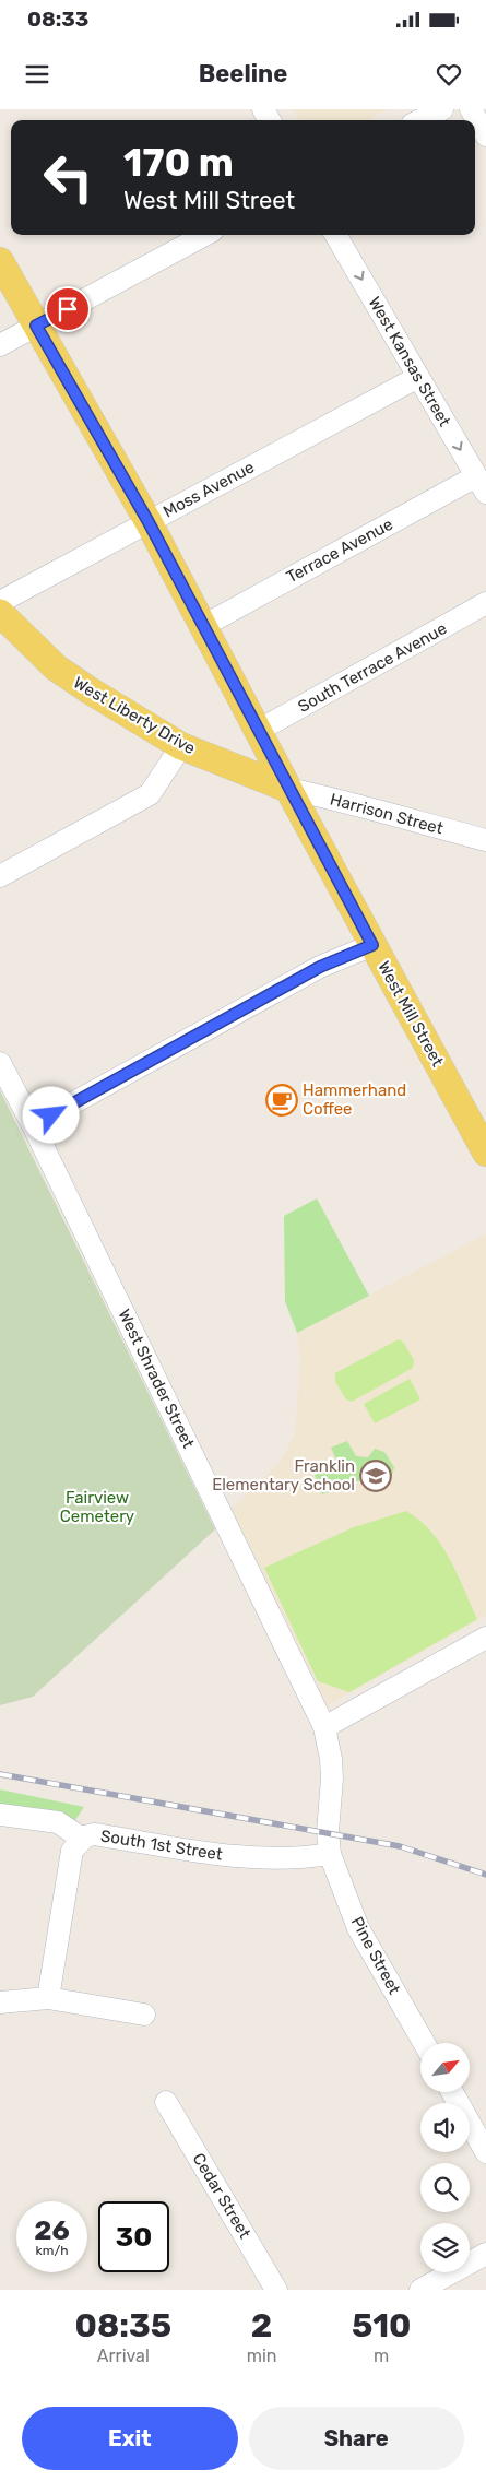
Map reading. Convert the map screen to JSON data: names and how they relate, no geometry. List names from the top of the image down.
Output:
{
  "streets": {
    "main road": ["West Liberty Drive", "West Mill Street"],
    "street": [
      "West Kansas Street",
      "Moss Avenue",
      "Terrace Avenue",
      "South Terrace Avenue",
      "Harrison Street",
      "West Shrader Street",
      "South 1st Street",
      "Pine Street",
      "Cedar Street"
    ]
  },
  "crossings": [
    ["West Kansas Street", "Moss Avenue"],
    ["West Kansas Street", "Terrace Avenue"],
    ["Moss Avenue", "West Mill Street"],
    ["Terrace Avenue", "West Mill Street"],
    ["South Terrace Avenue", "West Mill Street"],
    ["West Liberty Drive", "Harrison Street"],
    ["West Liberty Drive", "West Mill Street"],
    ["Harrison Street", "West Mill Street"],
    ["West Shrader Street", "South 1st Street"],
    ["West Shrader Street", "Pine Street"],
    ["South 1st Street", "Pine Street"]
  ],
  "one_way": ["West Kansas Street"],
  "parks": ["Fairview Cemetery"],
  "places": {
    "cafe": ["Hammerhand Coffee"],
    "school or university": ["Franklin Elementary School"]
  },
  "north": "top right",
  "page": {
    "status": "08:33",
    "header": "Beeline",
    "turn": ["170 m", "West Mill Street"],
    "speed": "26 km/h",
    "limit": "30",
    "eta": [
      "08:35",
      "Arrival",
      "2",
      "min",
      "510",
      "m"
    ],
    "buttons": ["Exit", "Share"]
  }
}
